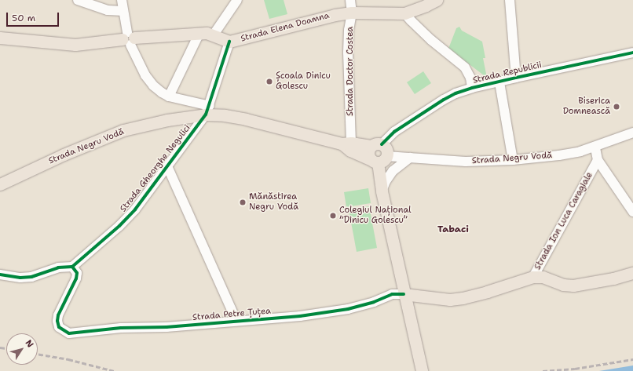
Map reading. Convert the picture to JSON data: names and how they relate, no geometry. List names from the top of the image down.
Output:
{
  "streets": {
    "main road": ["Strada Elena Doamna", "Strada Negru Vodă", "Strada Ion Luca Caragiale"],
    "street": [
      "Strada Doctor Costea",
      "Strada Republicii",
      "Strada Gheorghe Negulici",
      "Strada Petre Țuțea"
    ]
  },
  "crossings": [
    ["Strada Elena Doamna", "Strada Doctor Costea"],
    ["Strada Elena Doamna", "Strada Negru Vodă"],
    ["Strada Elena Doamna", "Strada Gheorghe Negulici"],
    ["Strada Doctor Costea", "Strada Negru Vodă"],
    ["Strada Republicii", "Strada Negru Vodă"],
    ["Strada Negru Vodă", "Strada Gheorghe Negulici"],
    ["Strada Gheorghe Negulici", "Strada Petre Țuțea"],
    ["Strada Ion Luca Caragiale", "Strada Petre Țuțea"]
  ],
  "districts": ["Tabaci"],
  "places": [
    "Școala Dinicu Golescu",
    "Biserica Domnească",
    "Mănăstirea Negru Vodă",
    "Colegiul Național ”Dinicu Golescu”"
  ],
  "scale_bar": "50 m",
  "north": "top right"
}
